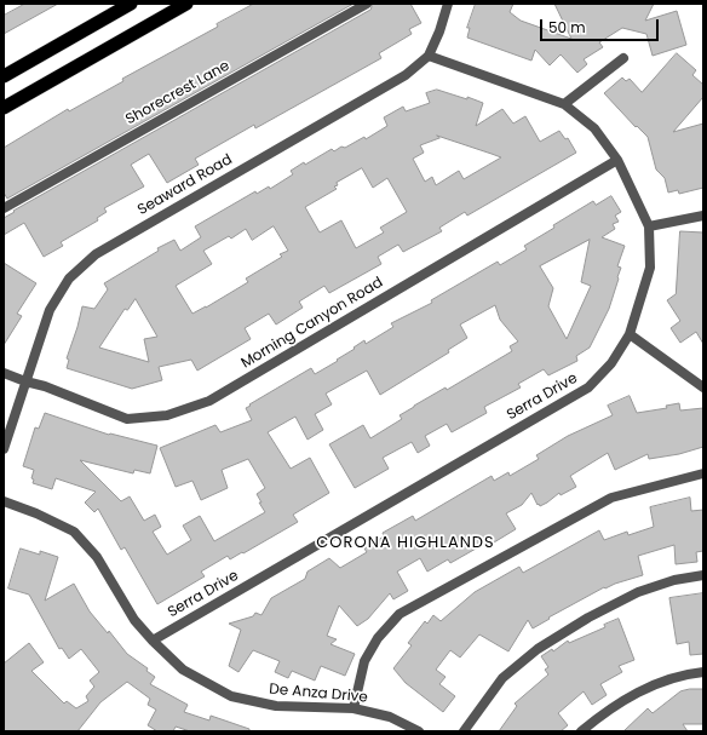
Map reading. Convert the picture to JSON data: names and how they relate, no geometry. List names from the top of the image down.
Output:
{
  "streets": {
    "street": [
      "Shorecrest Lane",
      "Seaward Road",
      "Morning Canyon Road",
      "Serra Drive",
      "De Anza Drive"
    ]
  },
  "crossings": [
    ["Seaward Road", "Morning Canyon Road"],
    ["Seaward Road", "Serra Drive"],
    ["Morning Canyon Road", "Serra Drive"],
    ["Serra Drive", "De Anza Drive"]
  ],
  "districts": ["CORONA HIGHLANDS"],
  "scale_bar": "50 m"
}
